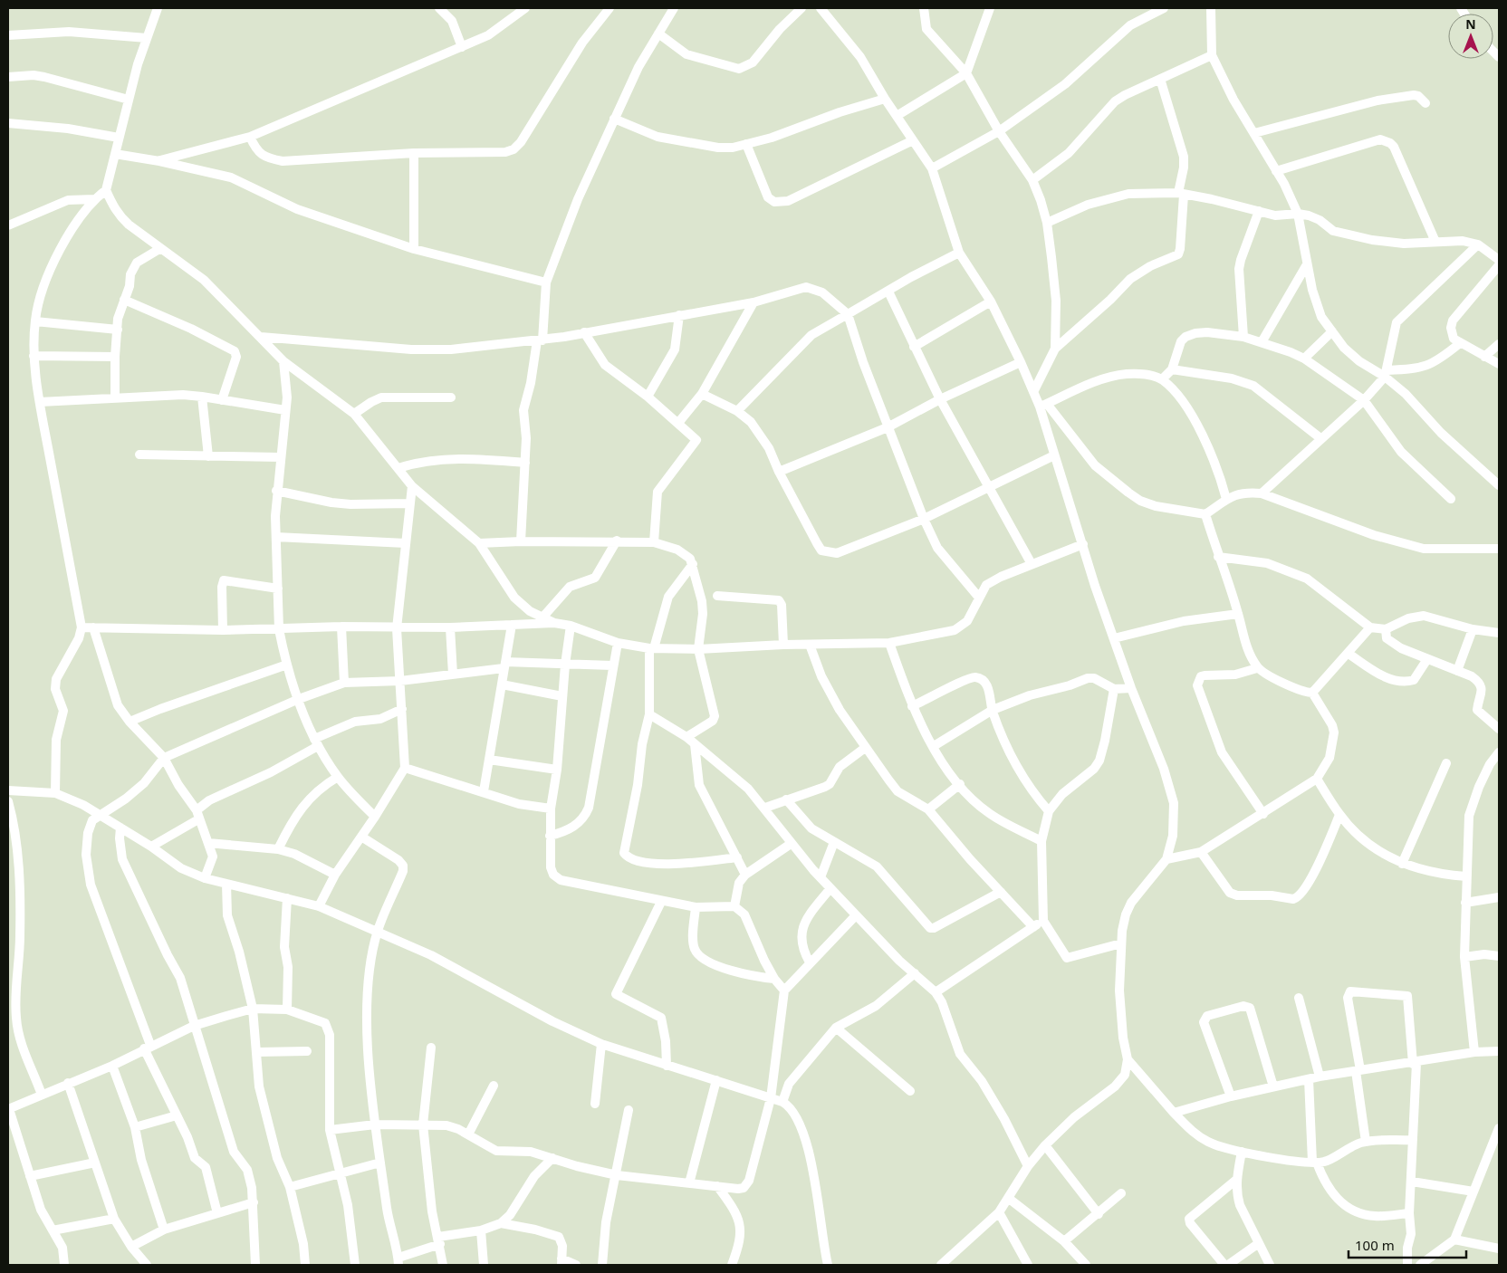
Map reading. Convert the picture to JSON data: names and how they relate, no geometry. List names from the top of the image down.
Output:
{
  "scale_bar": "100 m",
  "north": "top"
}
